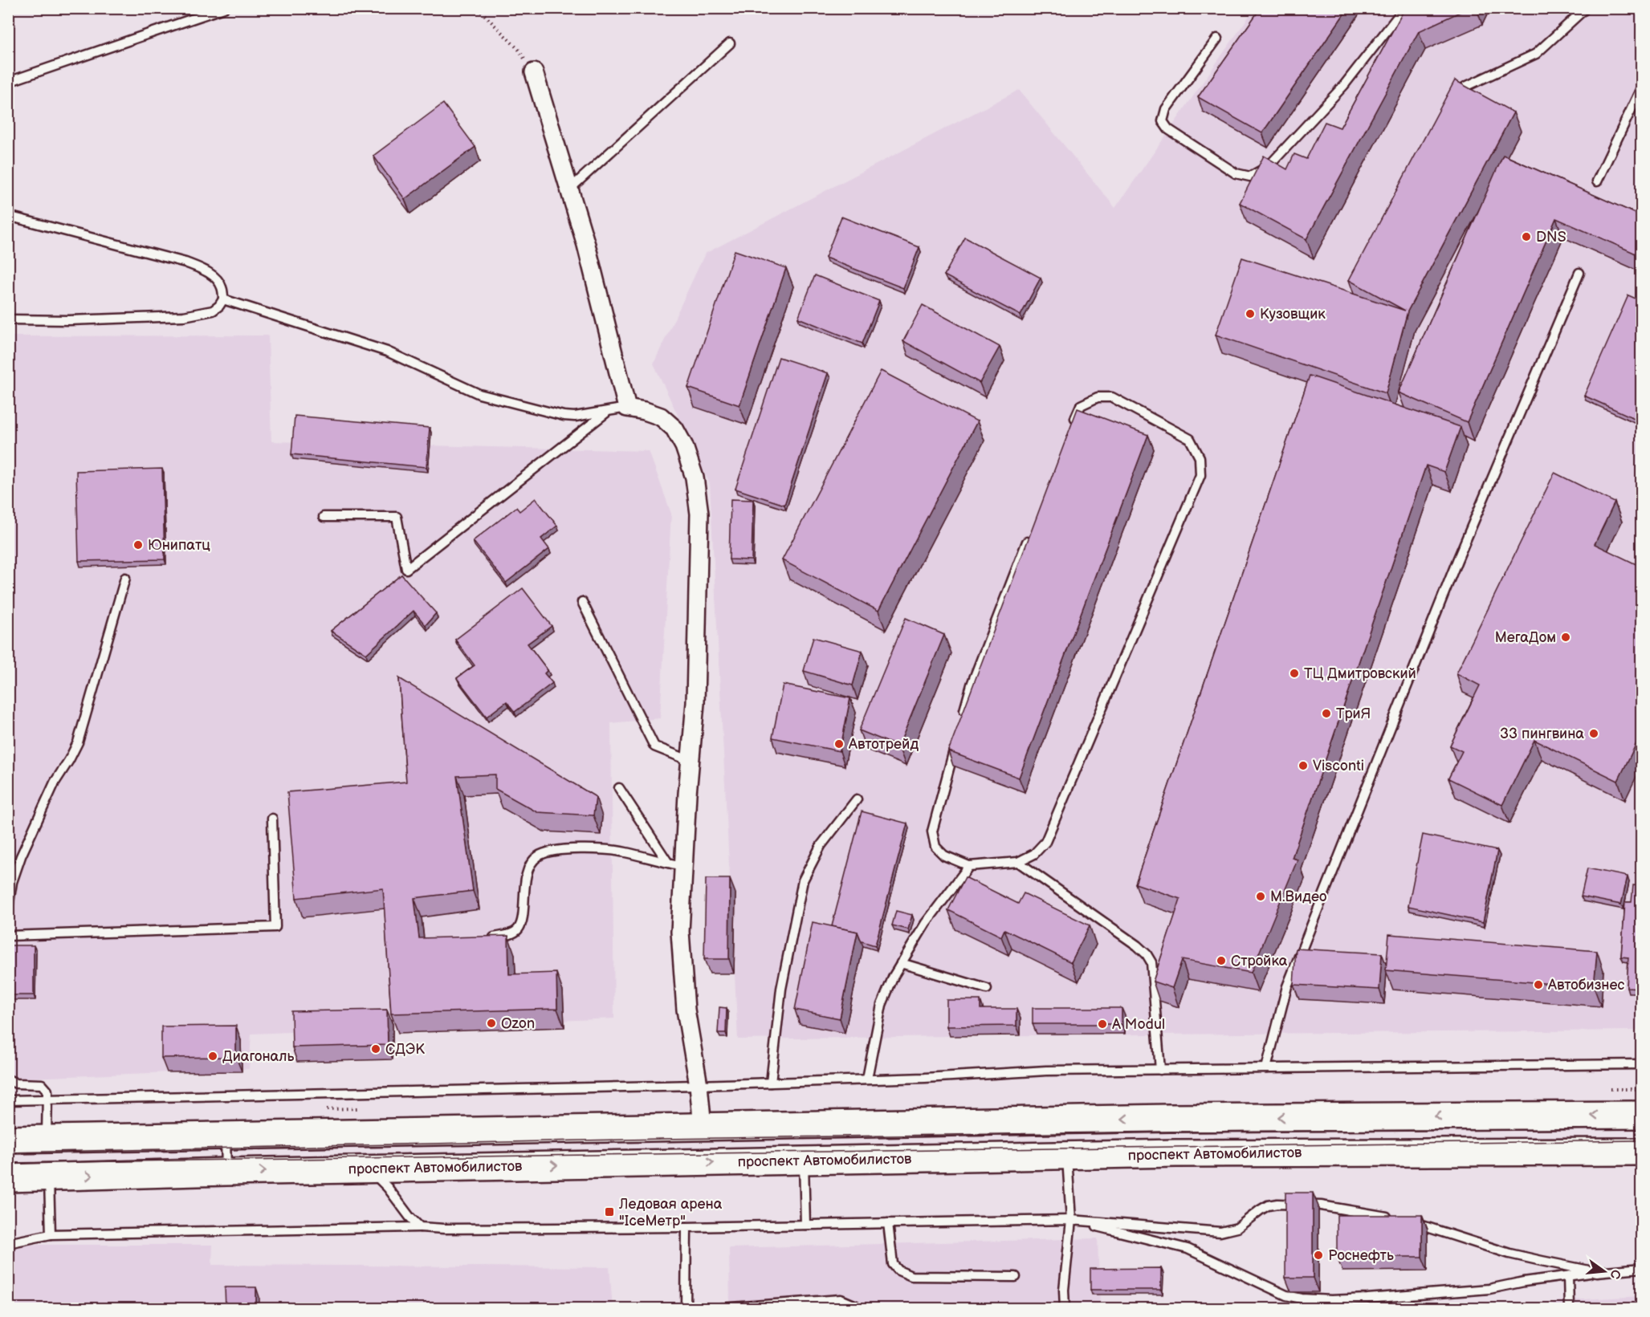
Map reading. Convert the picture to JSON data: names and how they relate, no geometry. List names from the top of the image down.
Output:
{
  "streets": {
    "main road": ["проспект Автомобилистов"]
  },
  "places": {
    "other": [
      "DNS",
      "Кузовщик",
      "Юнипатц",
      "МегаДом",
      "ТЦ Дмитровский",
      "ТриЯ",
      "33 пингвина",
      "Автотрейд",
      "Visconti",
      "М.Видео",
      "Стройка",
      "Автобизнес",
      "Ozon",
      "A Modul",
      "СДЭК",
      "Диагональ",
      "Роснефть"
    ],
    "transit": ["Ледовая арена \"IceМетр\""]
  },
  "north": "right"
}
